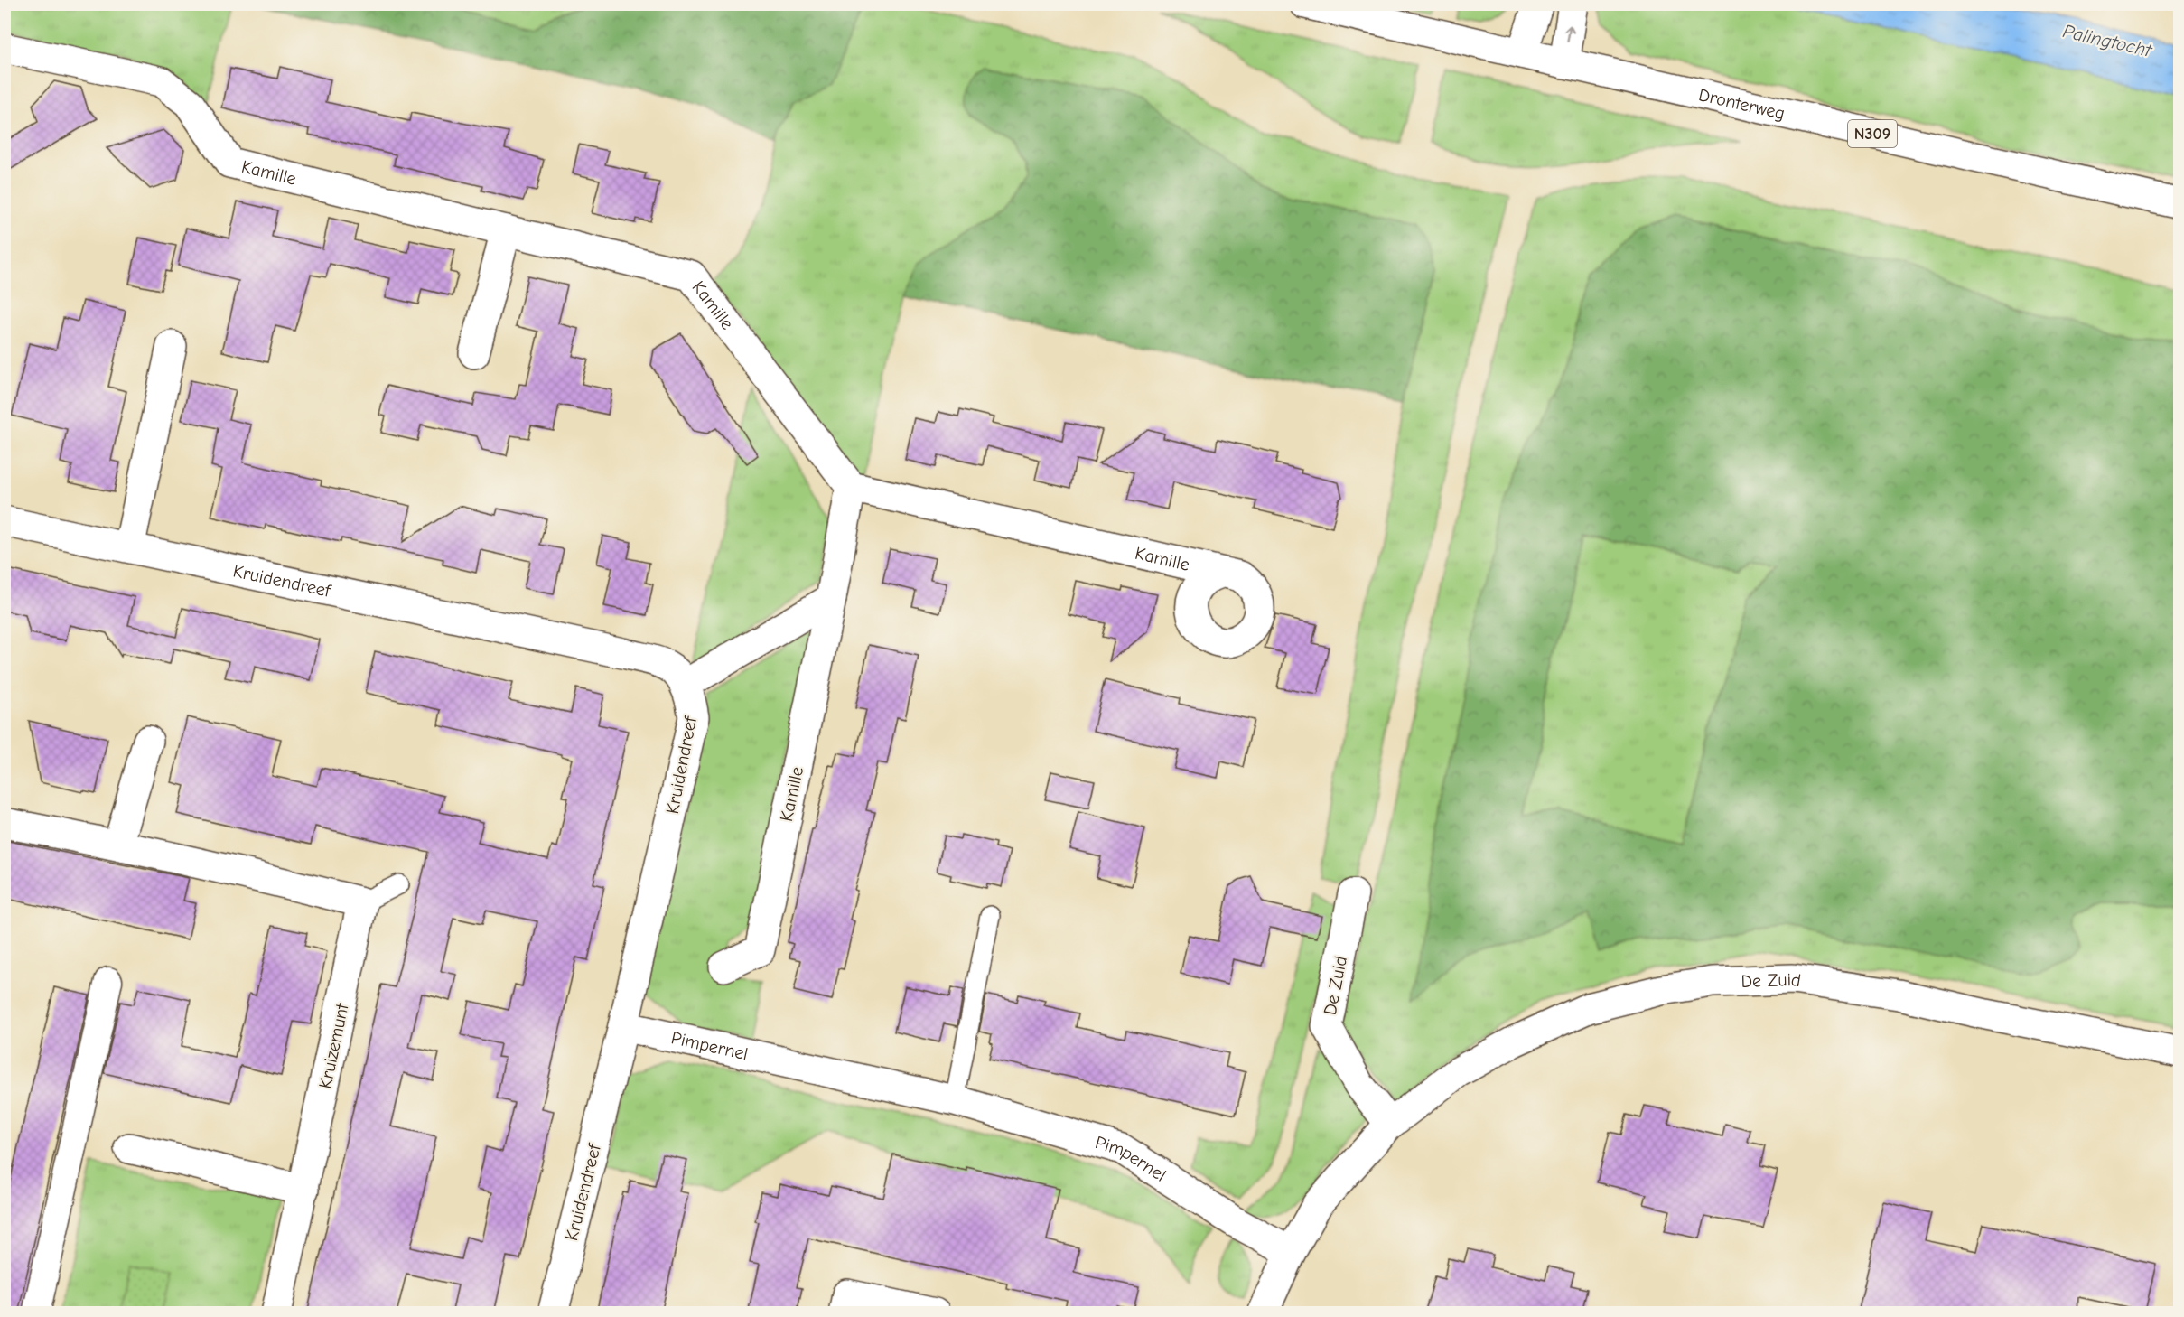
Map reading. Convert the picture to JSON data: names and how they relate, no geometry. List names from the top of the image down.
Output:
{
  "streets": {
    "street": [
      "Dronterweg",
      "N309",
      "Kamille",
      "Kruidendreef",
      "De Zuid",
      "Pimpernel",
      "Kruizemunt"
    ]
  },
  "crossings": [
    ["Kruidendreef", "Pimpernel"],
    ["De Zuid", "Pimpernel"]
  ],
  "water": ["Palingtocht"]
}
